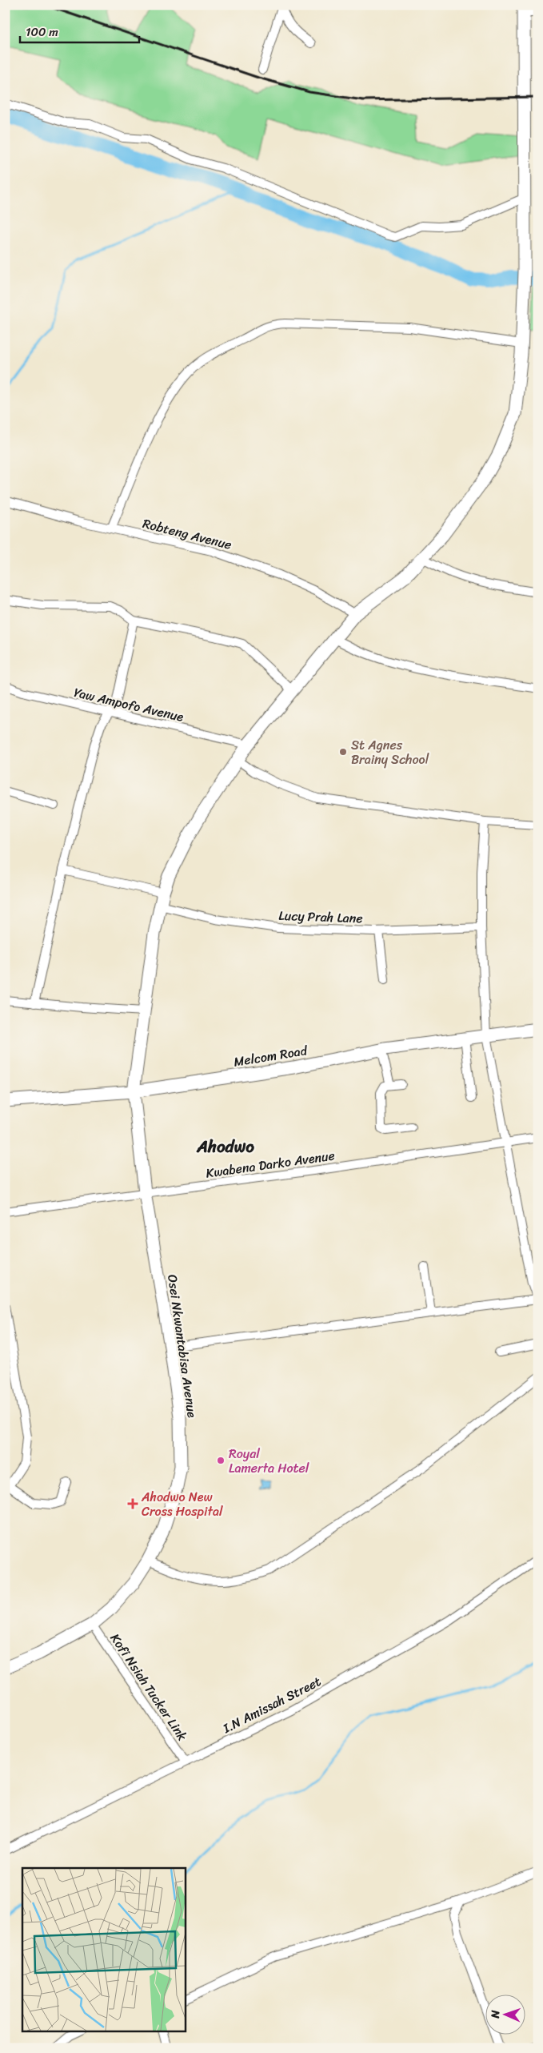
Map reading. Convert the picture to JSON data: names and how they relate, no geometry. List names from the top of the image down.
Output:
{
  "streets": {
    "main road": ["Melcom Road", "Osei Nkwantabisa Avenue"],
    "street": [
      "Robteng Avenue",
      "Yaw Ampofo Avenue",
      "Lucy Prah Lane",
      "Kwabena Darko Avenue",
      "Kofi Nsiah Tucker Link",
      "I.N Amissah Street"
    ]
  },
  "crossings": [
    ["Robteng Avenue", "Osei Nkwantabisa Avenue"],
    ["Yaw Ampofo Avenue", "Osei Nkwantabisa Avenue"],
    ["Lucy Prah Lane", "Osei Nkwantabisa Avenue"],
    ["Melcom Road", "Osei Nkwantabisa Avenue"],
    ["Kwabena Darko Avenue", "Osei Nkwantabisa Avenue"],
    ["Osei Nkwantabisa Avenue", "Kofi Nsiah Tucker Link"],
    ["Kofi Nsiah Tucker Link", "I.N Amissah Street"]
  ],
  "districts": ["Ahodwo"],
  "places": {
    "other": ["St Agnes Brainy School", "Royal Lamerta Hotel"],
    "health": ["Ahodwo New Cross Hospital"]
  },
  "scale_bar": "100 m",
  "north": "left"
}
